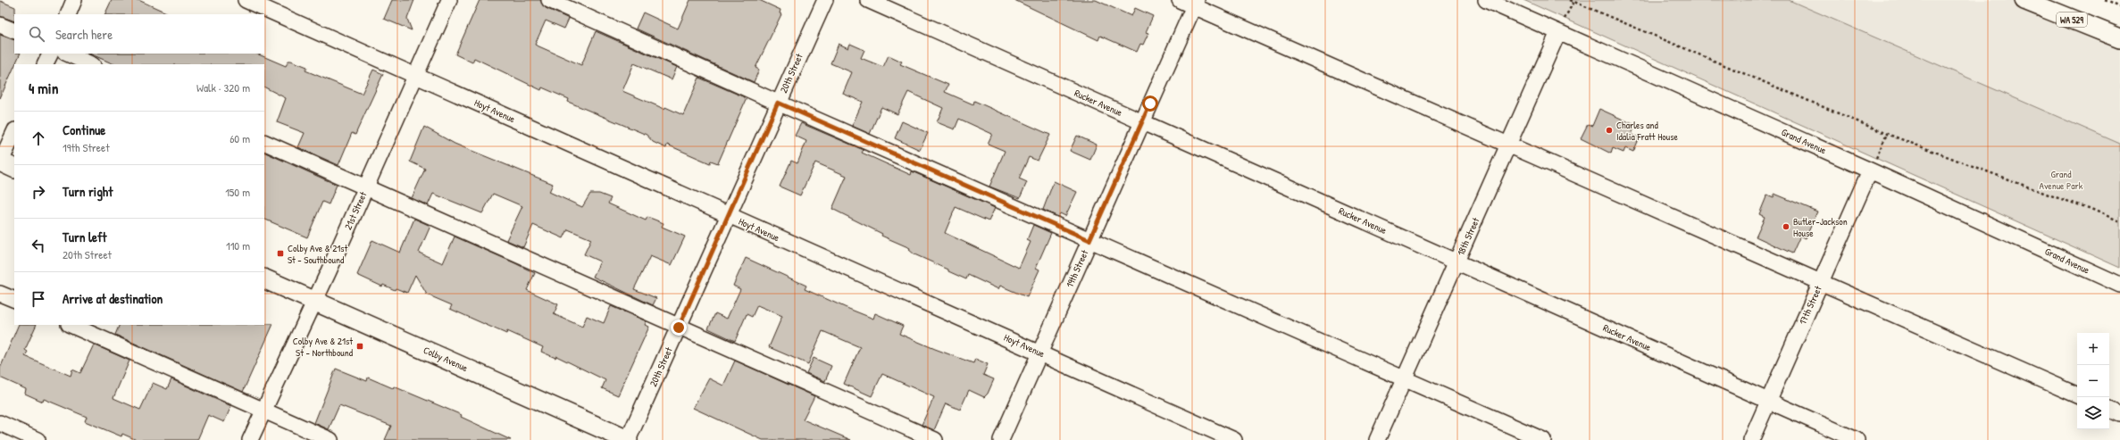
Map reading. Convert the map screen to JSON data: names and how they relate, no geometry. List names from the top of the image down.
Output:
{
  "streets": {
    "main road": ["WA 529", "Colby Avenue"],
    "street": [
      "20th Street",
      "Rucker Avenue",
      "Hoyt Avenue",
      "Grand Avenue",
      "21st Street",
      "18th Street",
      "19th Street",
      "17th Street"
    ]
  },
  "crossings": [
    ["20th Street", "Hoyt Avenue"],
    ["20th Street", "Colby Avenue"],
    ["Rucker Avenue", "18th Street"],
    ["Rucker Avenue", "19th Street"],
    ["Rucker Avenue", "17th Street"],
    ["Hoyt Avenue", "21st Street"],
    ["Hoyt Avenue", "19th Street"],
    ["Grand Avenue", "18th Street"],
    ["Grand Avenue", "17th Street"],
    ["21st Street", "Colby Avenue"]
  ],
  "parks": ["Grand Avenue Park"],
  "places": {
    "other": ["Charles and Idalia Fratt House", "Butler-Jackson House"],
    "transit": ["Colby Ave & 21st St - Southbound", "Colby Ave & 21st St - Northbound"]
  },
  "page": {
    "search": "Search here",
    "heading": ["4 min", "Walk · 320 m"],
    "list": [
      ["Continue", "19th Street", "60 m"],
      ["Turn right", "150 m"],
      ["Turn left", "20th Street", "110 m"],
      "Arrive at destination"
    ],
    "map_buttons": ["+", "−"]
  }
}
